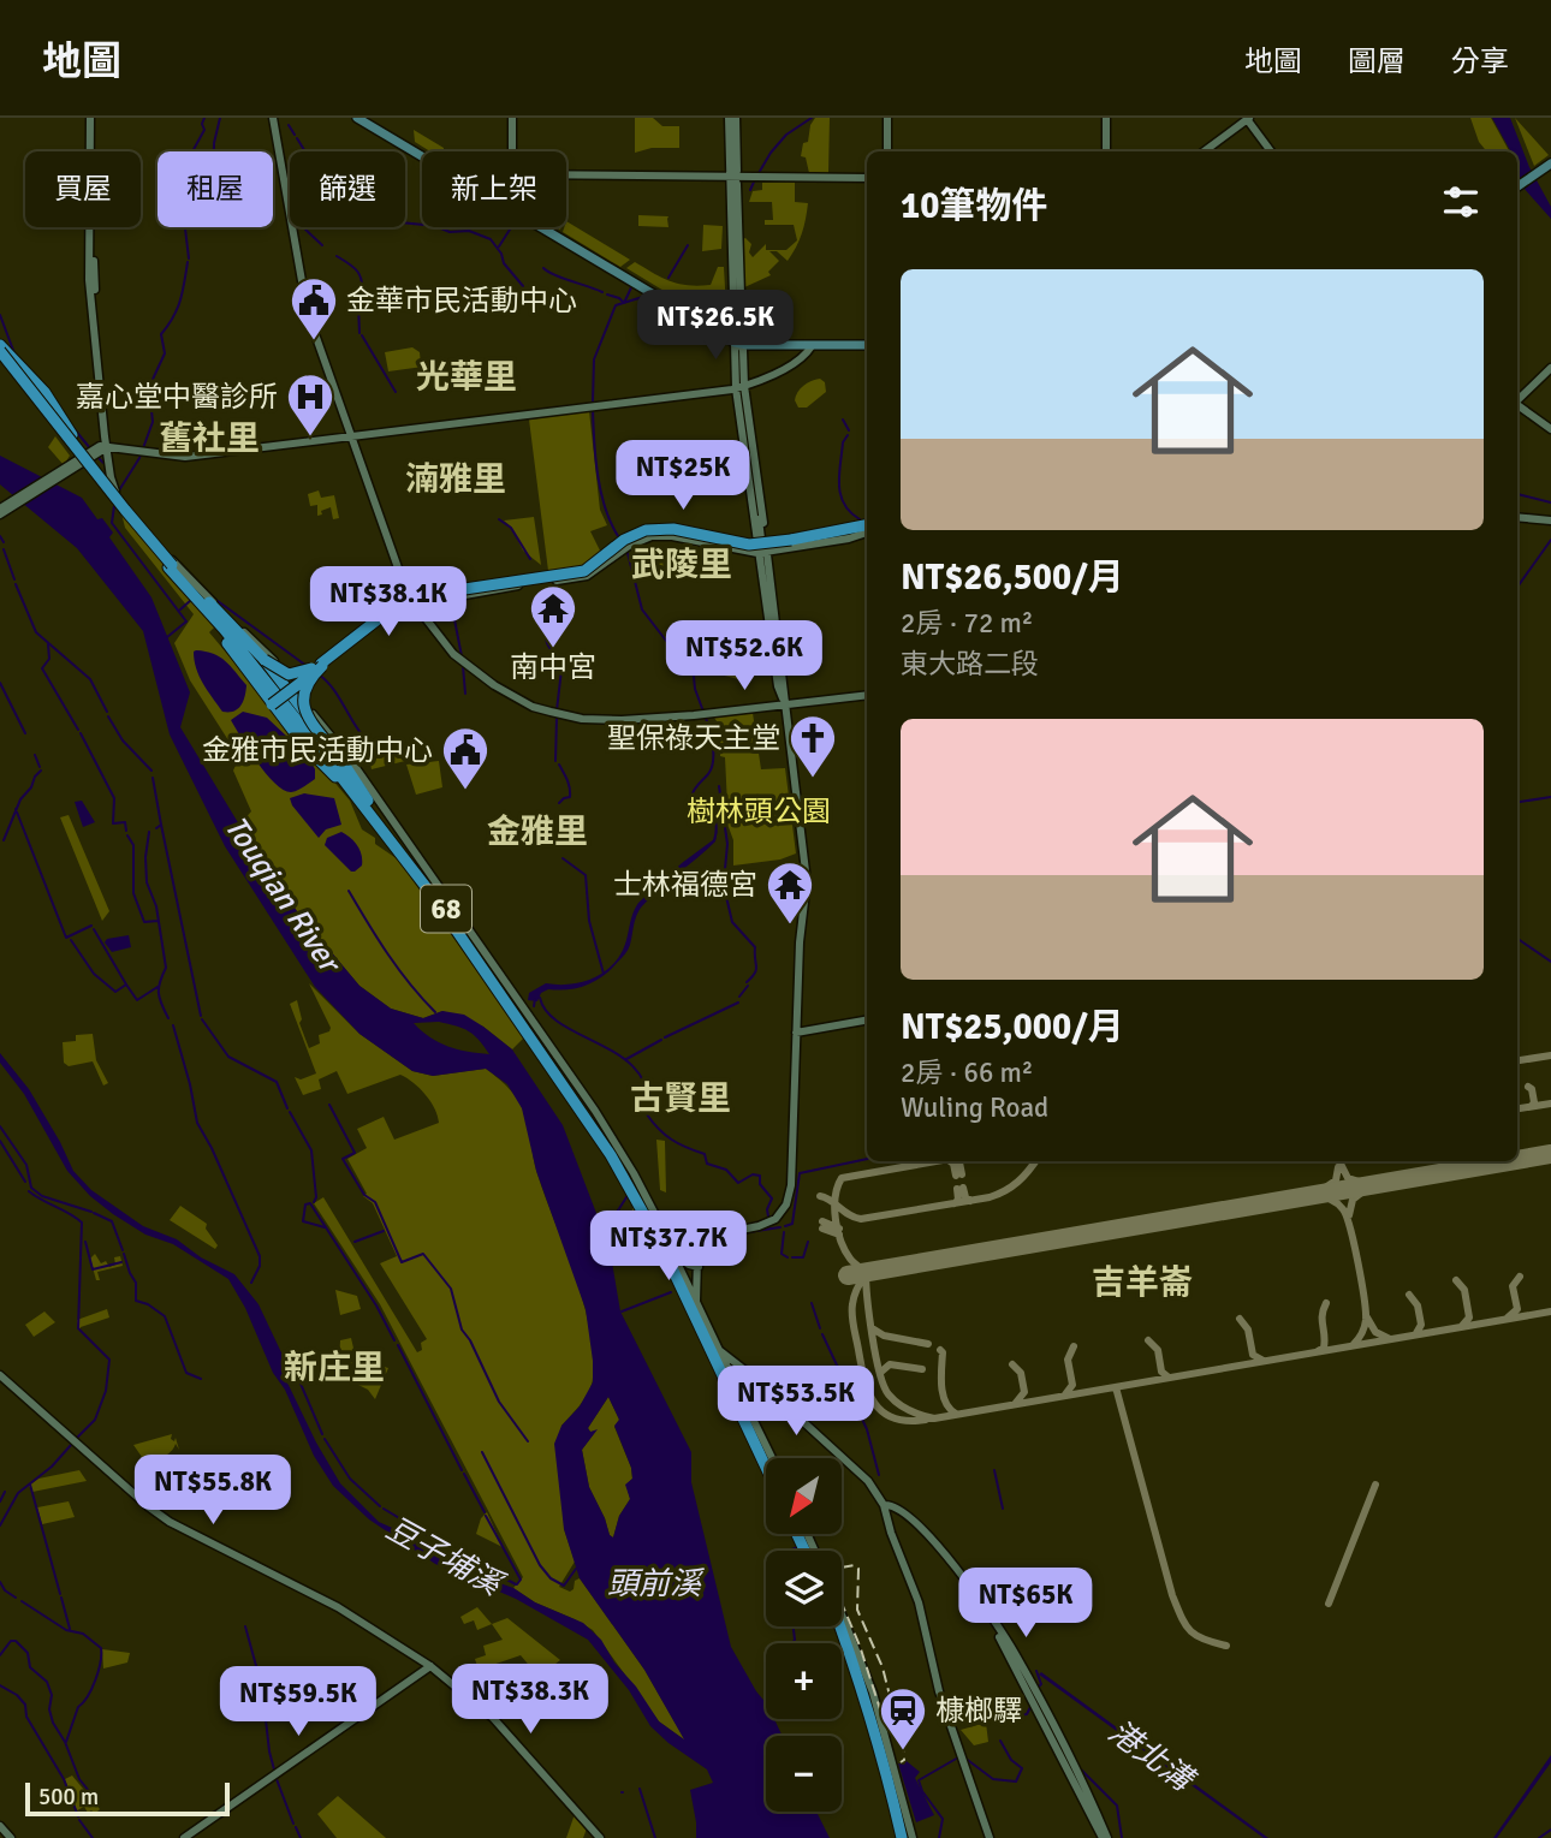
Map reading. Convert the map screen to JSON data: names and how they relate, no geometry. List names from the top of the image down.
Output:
{
  "streets": {
    "highway": ["68"]
  },
  "districts": [
    "光華里",
    "舊社里",
    "湳雅里",
    "武陵里",
    "金雅里",
    "古賢里",
    "吉羊崙",
    "新庄里"
  ],
  "water": [
    "Touqian River",
    "豆子埔溪",
    "頭前溪",
    "港北溝"
  ],
  "parks": ["樹林頭公園"],
  "places": {
    "public building": ["金華市民活動中心", "金雅市民活動中心"],
    "hospital": ["嘉心堂中醫診所"],
    "temple": ["南中宮", "士林福德宮"],
    "church": ["聖保祿天主堂"],
    "station": ["槺榔驛"]
  },
  "scale_bar": "500 m",
  "north": "bottom left",
  "page": {
    "header": "地圖",
    "nav": ["地圖", "圖層", "分享"],
    "chip": [
      "買屋",
      "租屋",
      "篩選",
      "新上架"
    ],
    "heading": "10筆物件",
    "list": [
      {
        "name": "NT$26,500/月",
        "note": "2房 · 72 m² · 東大路二段"
      },
      {
        "name": "NT$25,000/月",
        "note": "2房 · 66 m² · Wuling Road"
      }
    ],
    "price": [
      "NT$26.5K",
      "NT$25K",
      "NT$38.1K",
      "NT$52.6K",
      "NT$37.7K",
      "NT$53.5K",
      "NT$55.8K",
      "NT$65K",
      "NT$38.3K",
      "NT$59.5K"
    ],
    "map_buttons": ["+", "−"],
    "scale": "500 m"
  }
}
